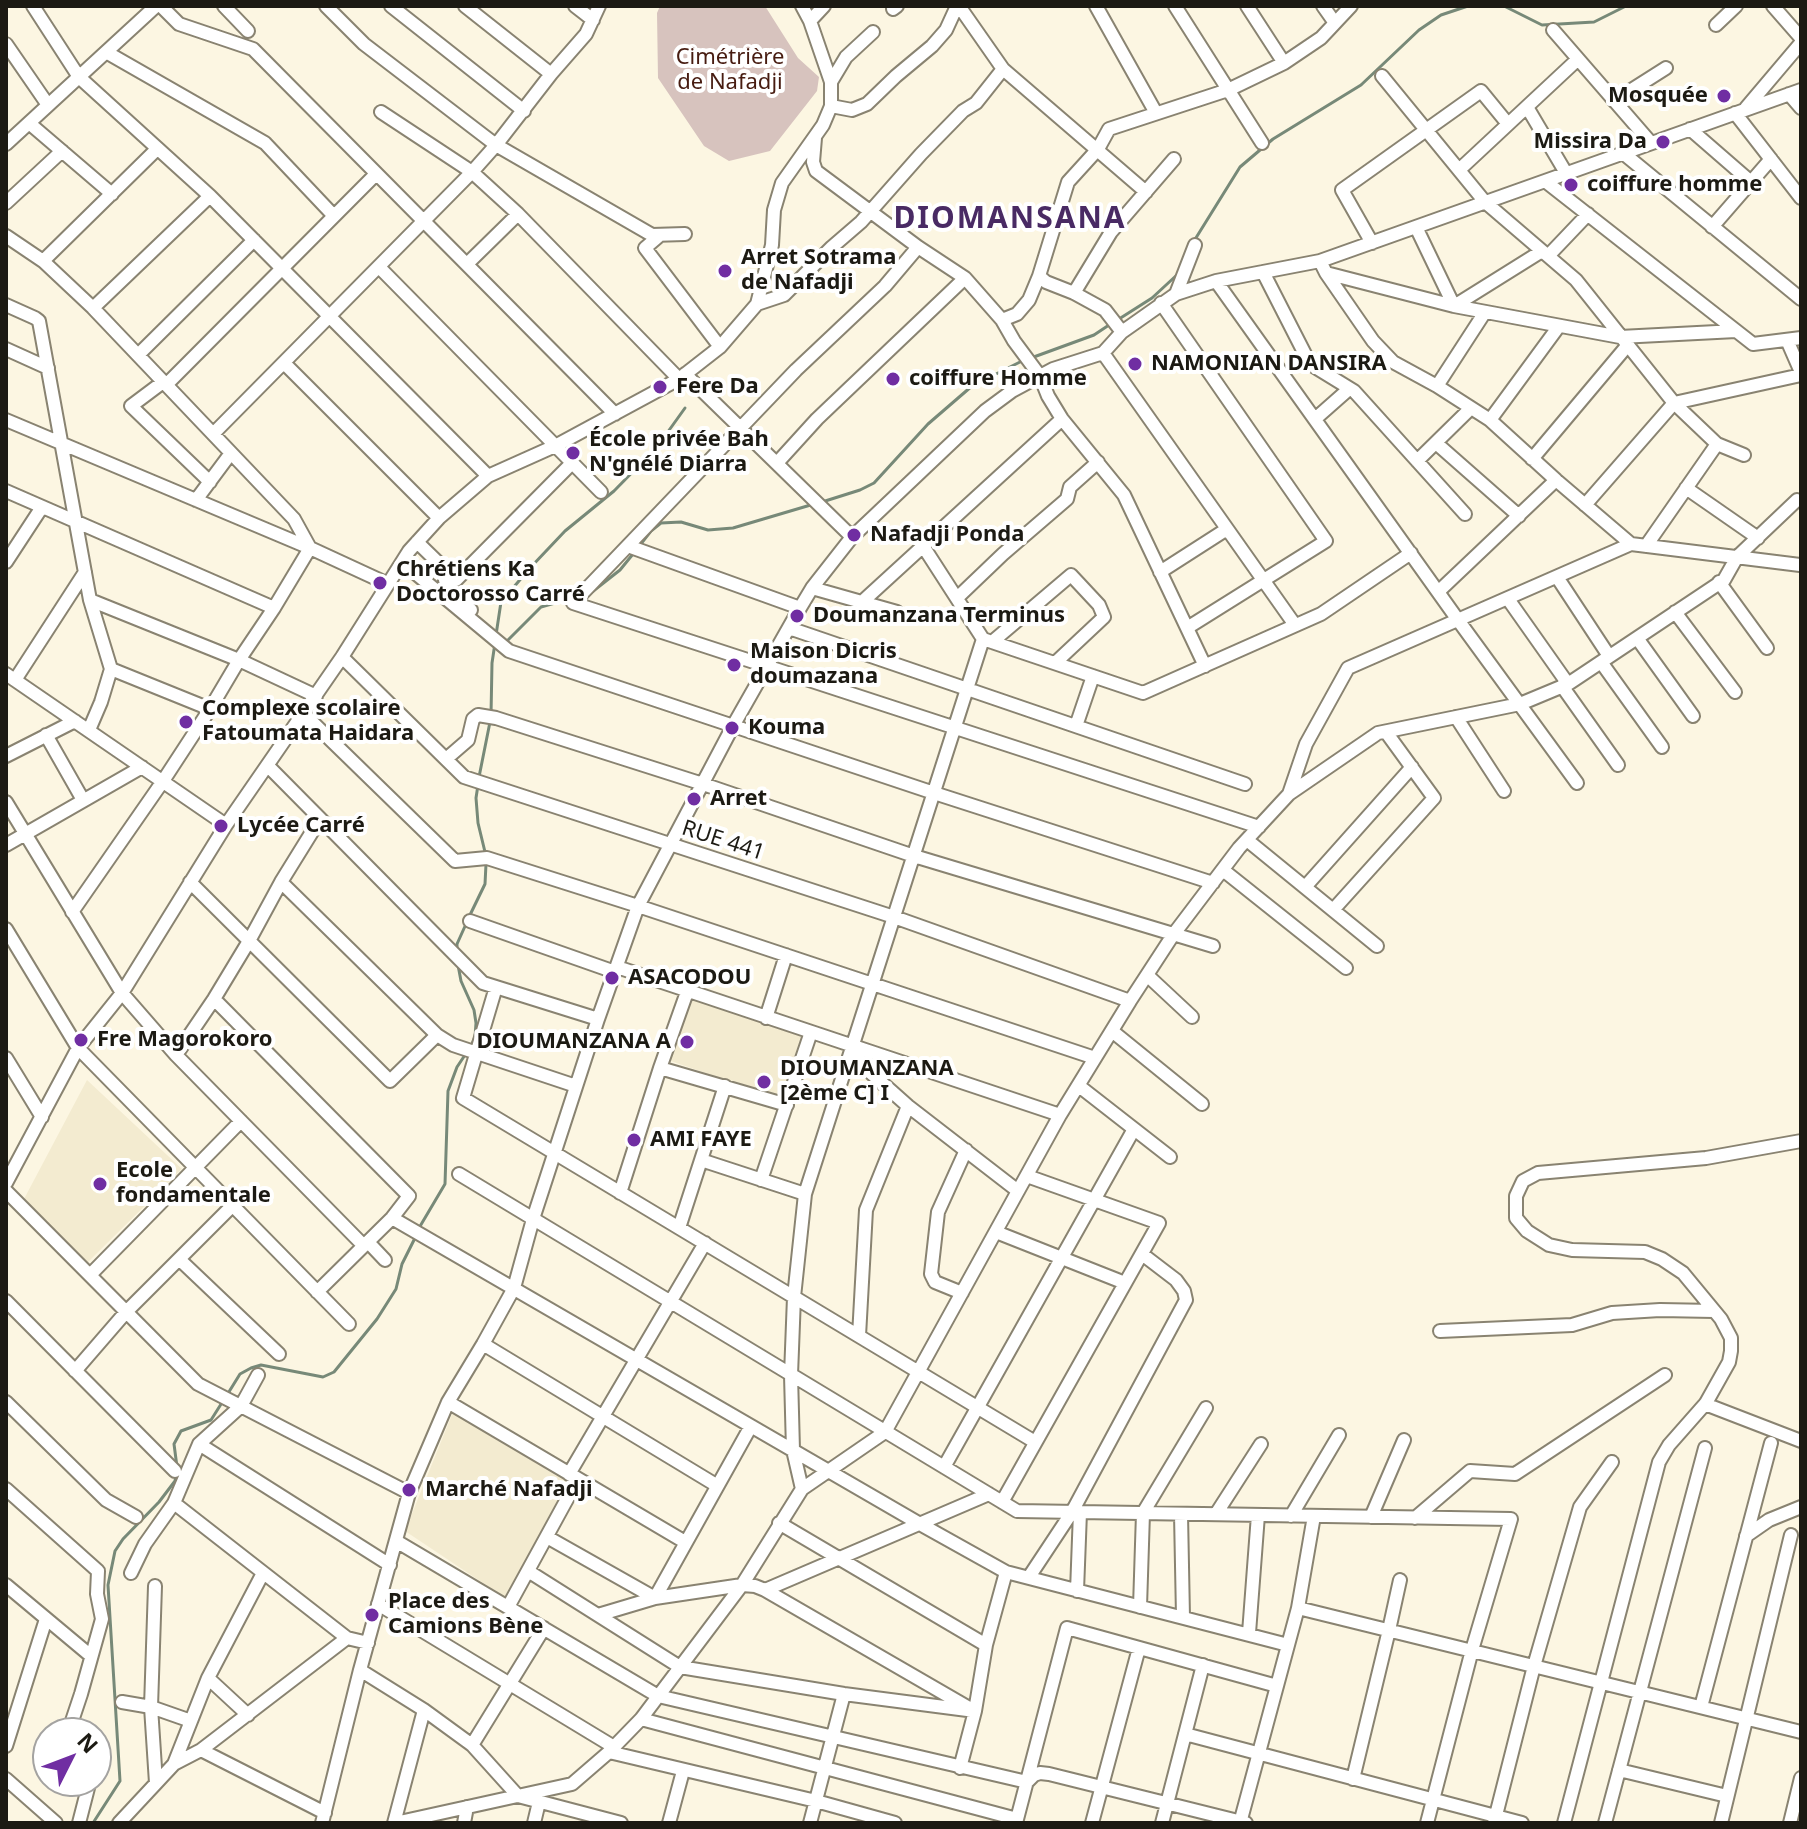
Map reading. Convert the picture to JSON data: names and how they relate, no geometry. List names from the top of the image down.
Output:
{
  "streets": {
    "street": ["RUE 441"]
  },
  "districts": ["DIOMANSANA"],
  "parks": ["Cimétrière de Nafadji"],
  "places": [
    "Mosquée",
    "Missira Da",
    "coiffure homme",
    "Arret Sotrama de Nafadji",
    "NAMONIAN DANSIRA",
    "coiffure Homme",
    "Fere Da",
    "École privée Bah N'gnélé Diarra",
    "Nafadji Ponda",
    "Chrétiens Ka Doctorosso Carré",
    "Doumanzana Terminus",
    "Maison Dicris doumazana",
    "Complexe scolaire Fatoumata Haidara",
    "Kouma",
    "Arret",
    "Lycée Carré",
    "ASACODOU",
    "Fre Magorokoro",
    "DIOUMANZANA A",
    "DIOUMANZANA [2ème C] I",
    "AMI FAYE",
    "Ecole fondamentale",
    "Marché Nafadji",
    "Place des Camions Bène"
  ],
  "north": "top right"
}
